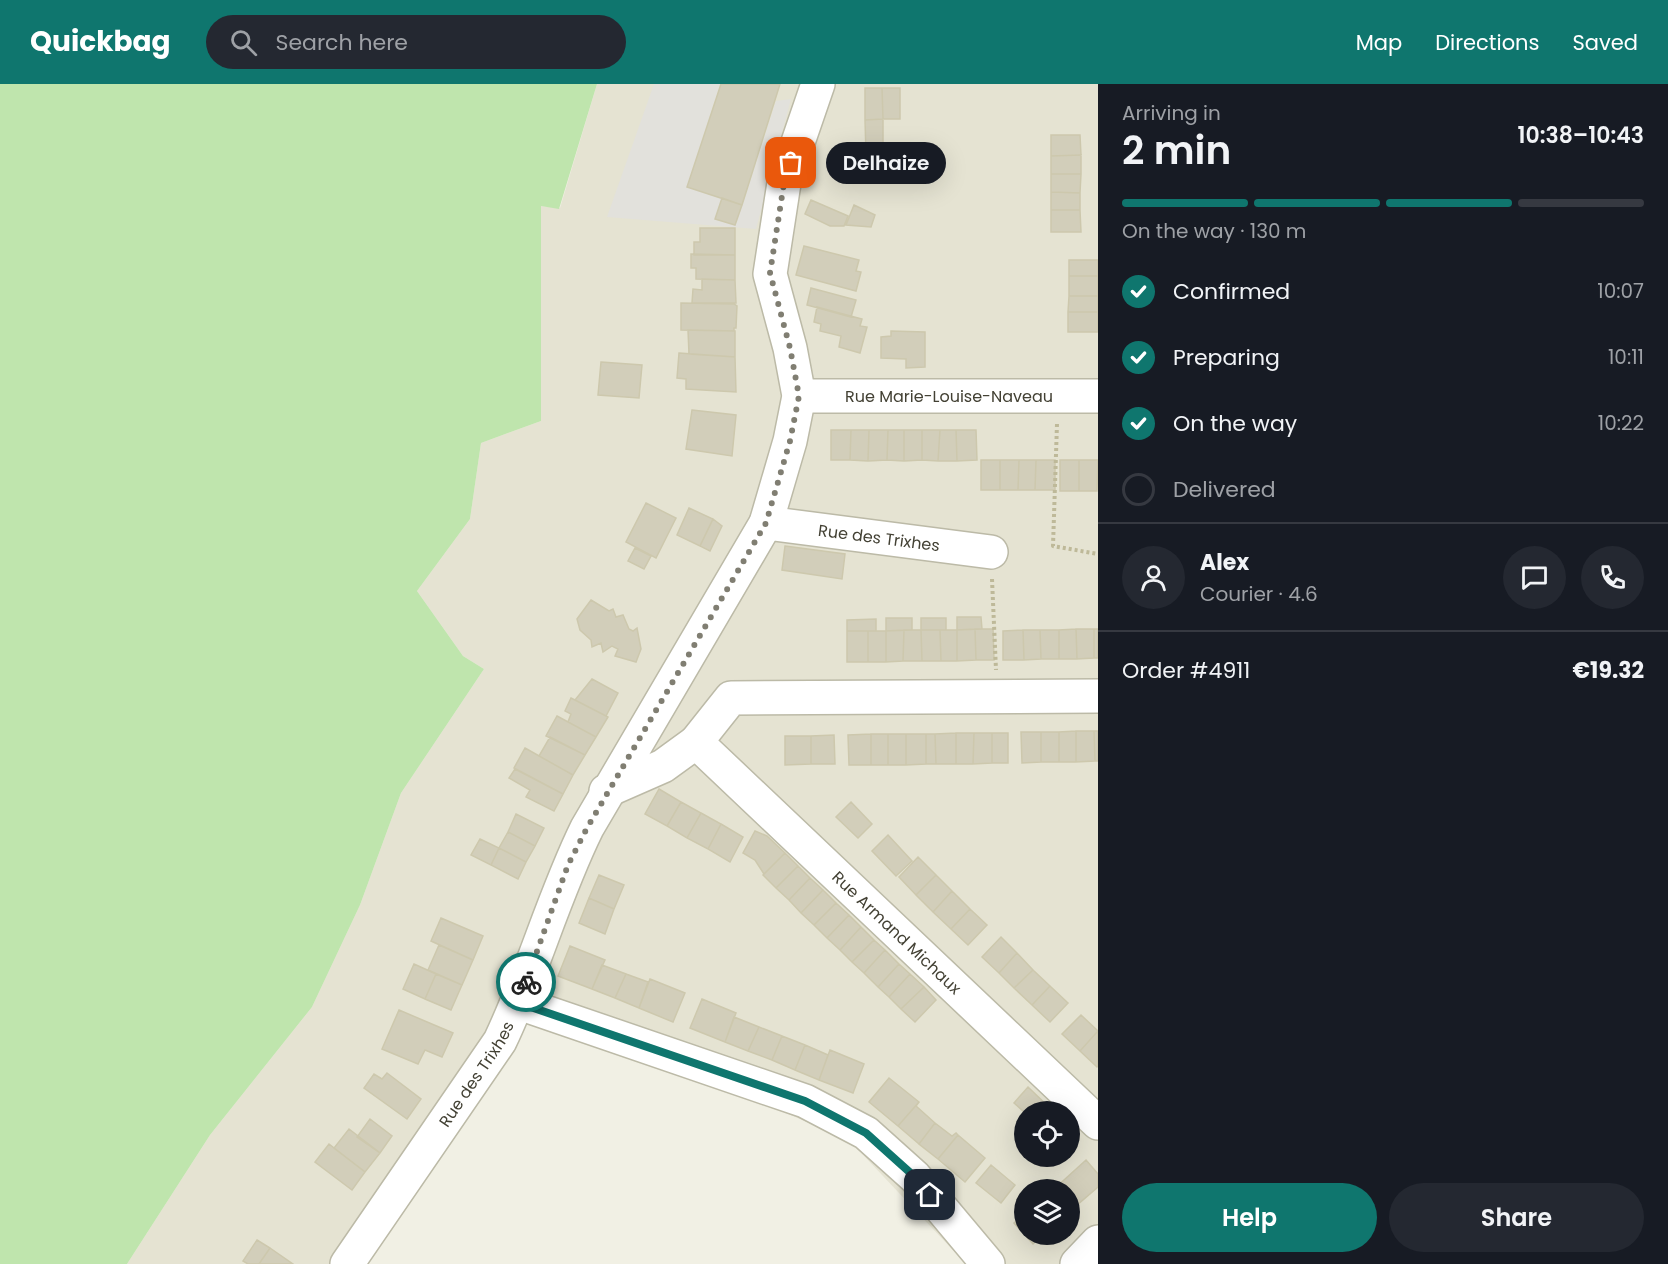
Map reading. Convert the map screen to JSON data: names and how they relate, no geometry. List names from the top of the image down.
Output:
{
  "streets": {
    "street": ["Rue Marie-Louise-Naveau", "Rue des Trixhes", "Rue Armand Michaux"]
  },
  "crossings": [
    ["Rue Marie-Louise-Naveau", "Rue des Trixhes"]
  ],
  "places": ["Delhaize"],
  "page": {
    "header": "Quickbag",
    "search": "Search here",
    "nav": ["Map", "Directions", "Saved"],
    "heading": ["2 min", "Arriving in", "10:38–10:43"],
    "panel": [
      "Alex",
      "Courier · 4.6",
      "Order #4911",
      "€19.32"
    ],
    "bubble": "Delhaize",
    "bar": "On the way · 130 m",
    "list": [
      ["Confirmed", "10:07"],
      ["Preparing", "10:11"],
      ["On the way", "10:22"],
      "Delivered"
    ],
    "buttons": ["Help", "Share"]
  }
}
